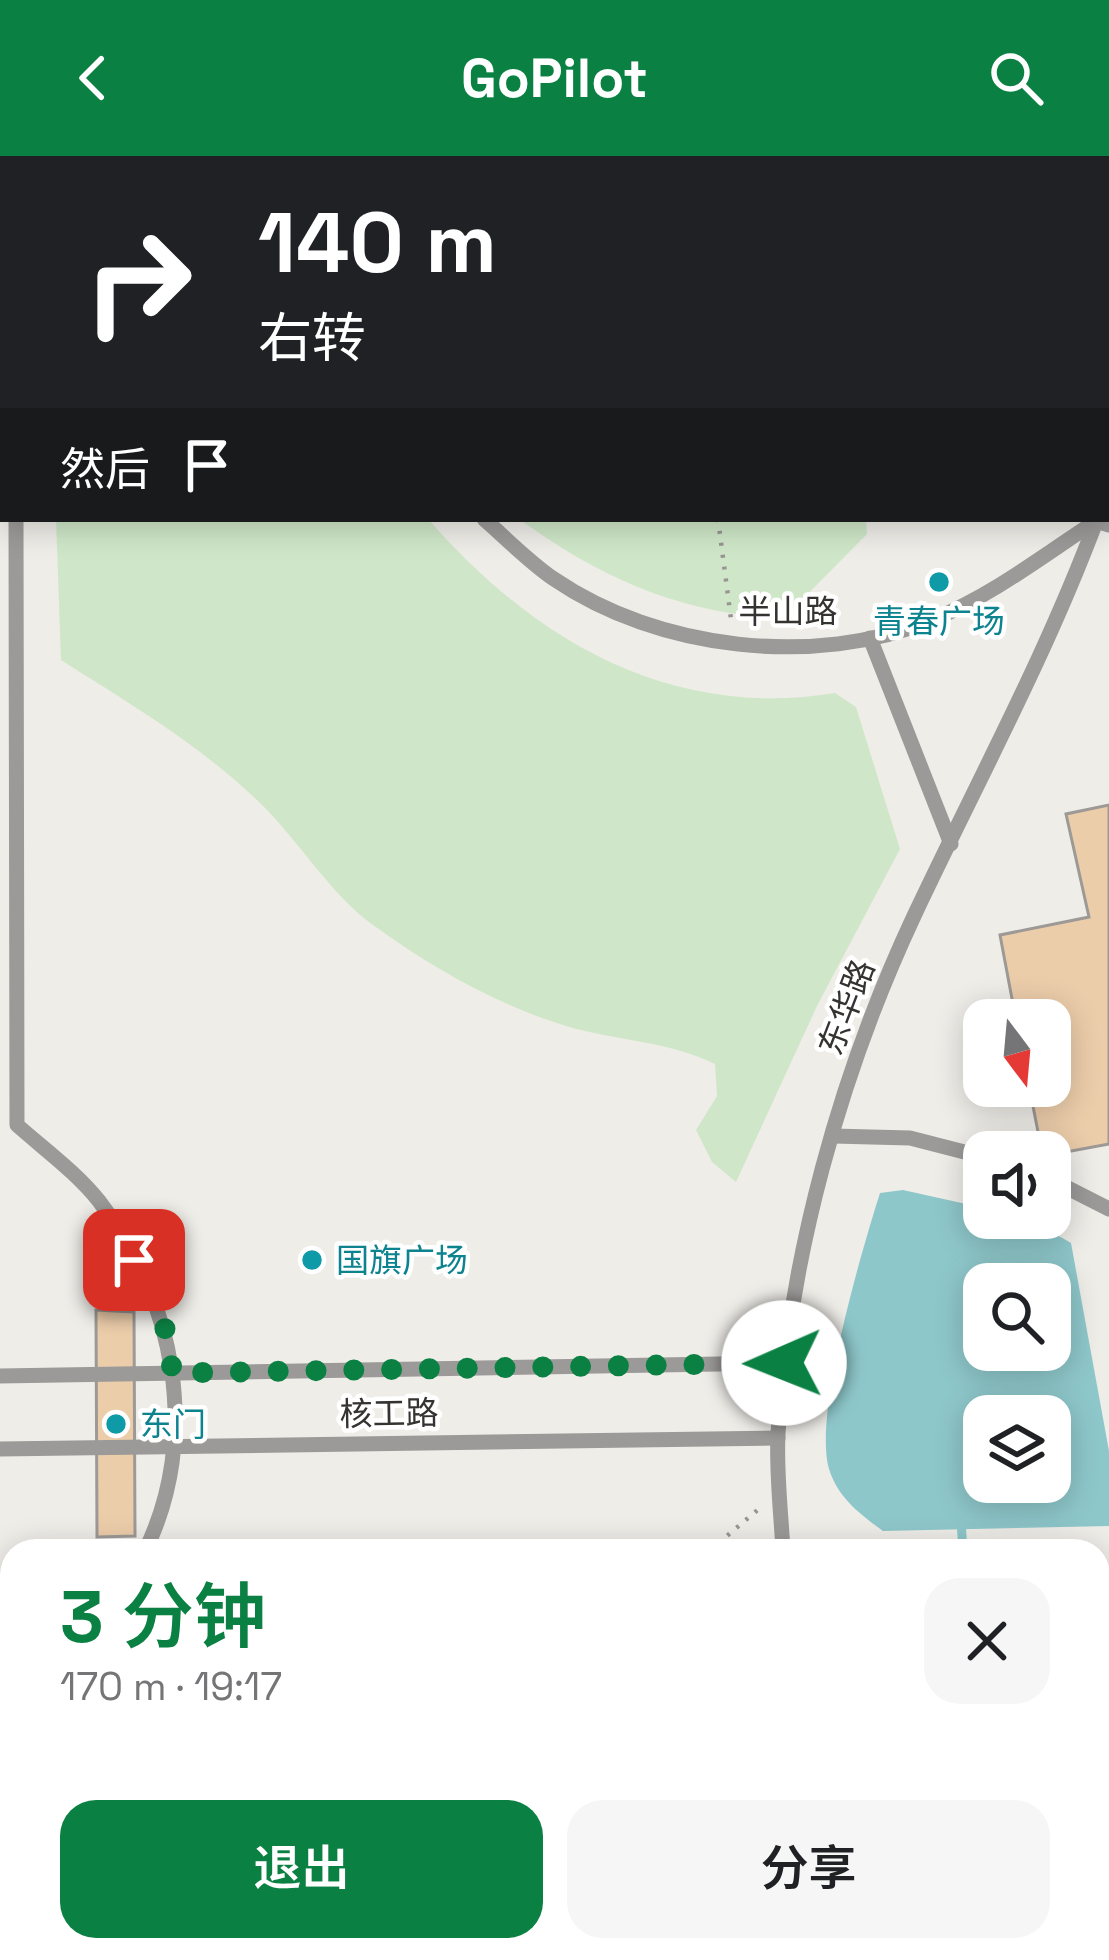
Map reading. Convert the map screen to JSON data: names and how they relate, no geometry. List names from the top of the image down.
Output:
{
  "streets": {
    "lane": ["半山路", "东华路", "核工路"]
  },
  "crossings": [
    ["东华路", "核工路"]
  ],
  "places": ["青春广场", "国旗广场", "东门"],
  "north": "bottom",
  "page": {
    "header": "GoPilot",
    "turn": ["140 m", "右转"],
    "then": "然后",
    "heading": ["3 分钟", "170 m · 19:17"],
    "buttons": ["退出", "分享"]
  }
}
